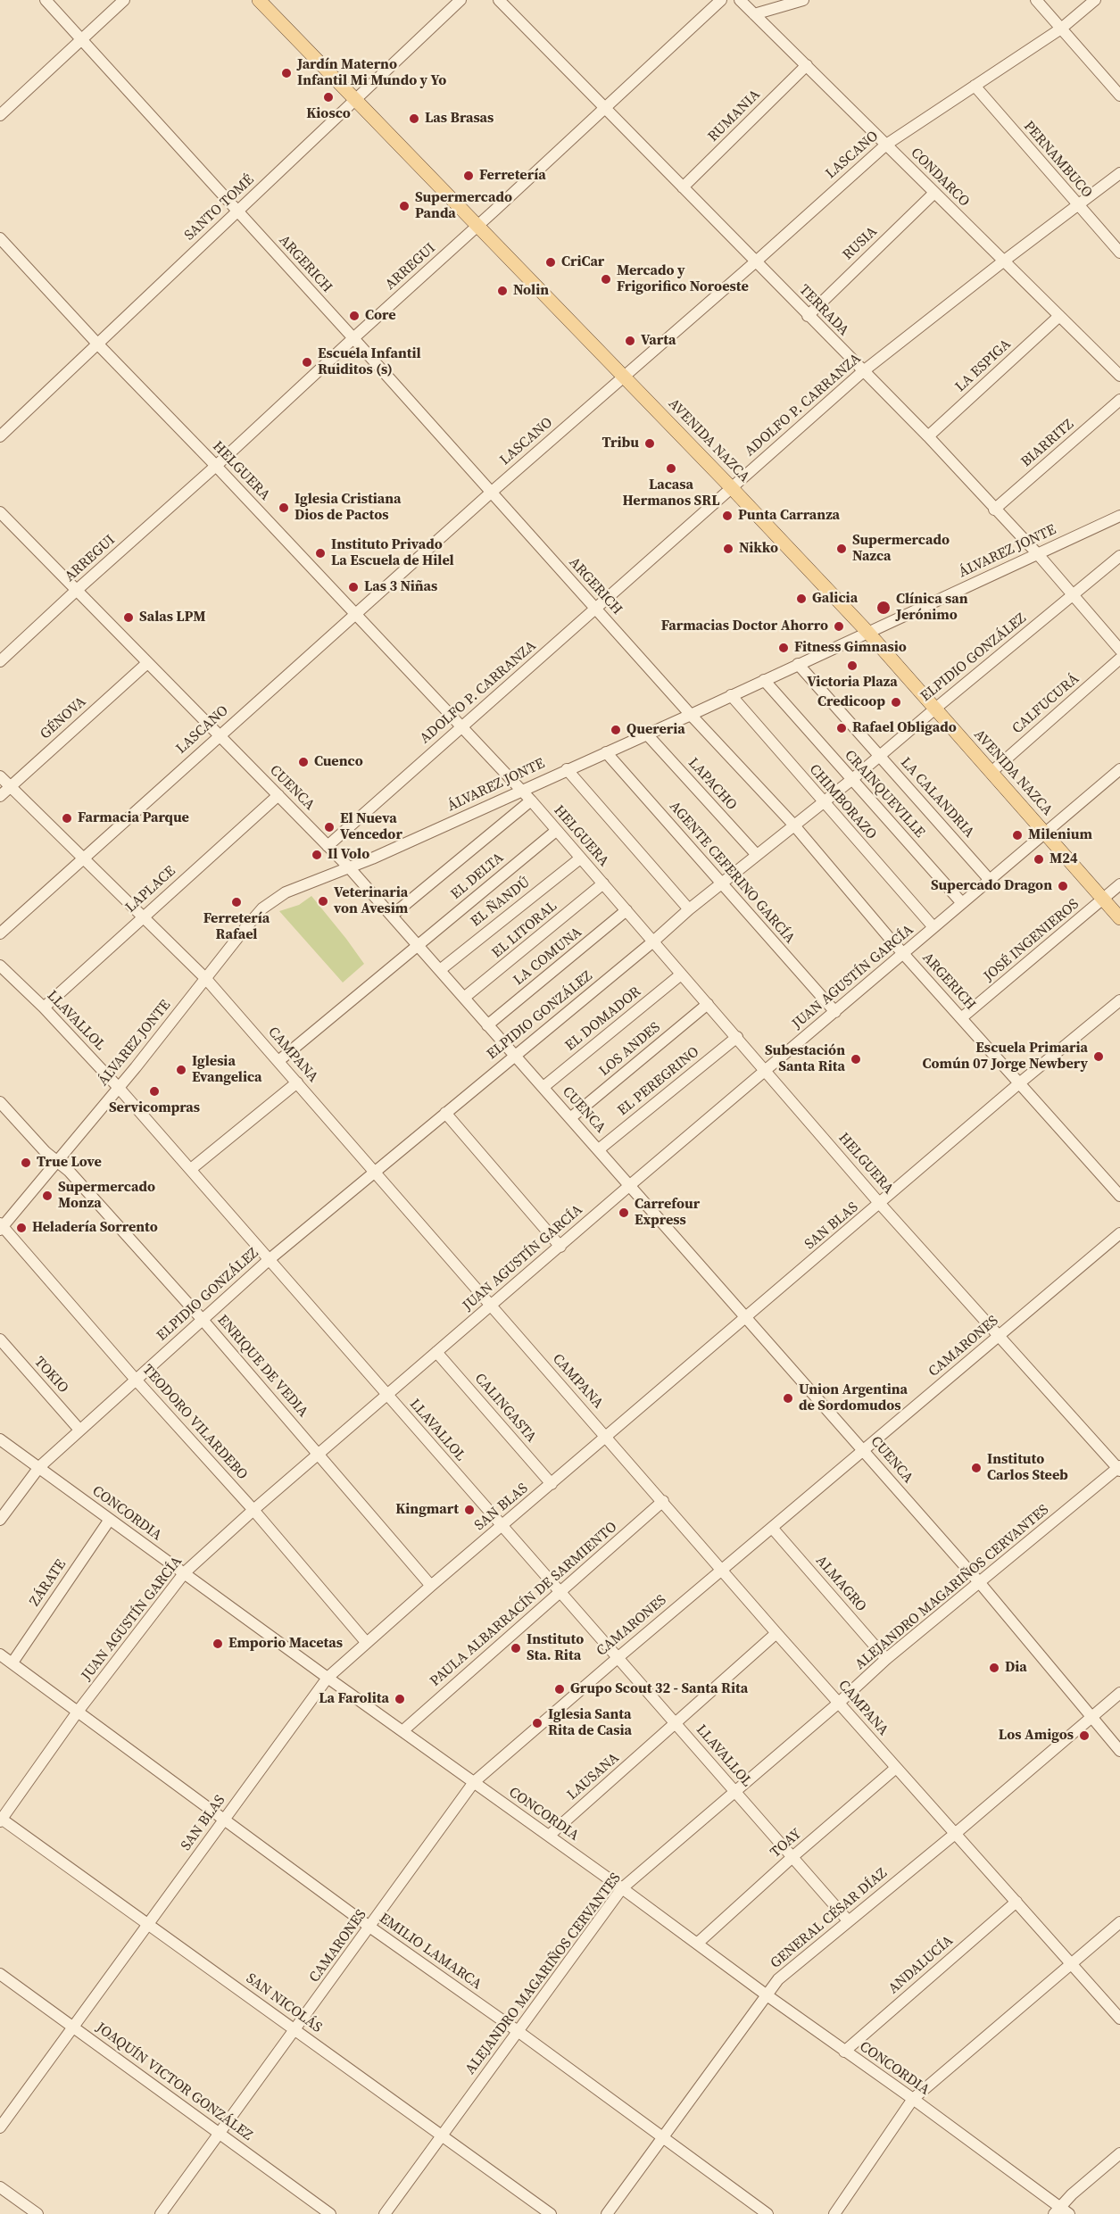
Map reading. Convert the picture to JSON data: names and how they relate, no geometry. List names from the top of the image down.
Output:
{
  "streets": {
    "main road": ["AVENIDA NAZCA"],
    "street": [
      "RUMANIA",
      "LASCANO",
      "PERNAMBUCO",
      "CONDARCO",
      "SANTO TOMÉ",
      "RUSIA",
      "ARGERICH",
      "ARREGUI",
      "TERRADA",
      "LA ESPIGA",
      "ADOLFO P. CARRANZA",
      "BIARRITZ",
      "HELGUERA",
      "ÁLVAREZ JONTE",
      "ELPIDIO GONZÁLEZ",
      "CALFUCURÁ",
      "GÉNOVA",
      "LAPACHO",
      "CUENCA",
      "CRAINQUEVILLE",
      "LA CALANDRIA",
      "CHIMBORAZO",
      "AGENTE CEFERINO GARCÍA",
      "EL DELTA",
      "LAPLACE",
      "EL ÑANDÚ",
      "EL LITORAL",
      "JOSÉ INGENIEROS",
      "LA COMUNA",
      "JUAN AGUSTÍN GARCÍA",
      "EL DOMADOR",
      "LLAVALLOL",
      "LOS ANDES",
      "CAMPANA",
      "EL PEREGRINO",
      "SAN BLAS",
      "CAMARONES",
      "ENRIQUE DE VEDIA",
      "TOKIO",
      "CALINGASTA",
      "TEODORO VILARDEBO",
      "CONCORDIA",
      "ZÁRATE",
      "ALMAGRO",
      "ALEJANDRO MAGARIÑOS CERVANTES",
      "PAULA ALBARRACÍN DE SARMIENTO",
      "LAUSANA",
      "TOAY",
      "GENERAL CÉSAR DÍAZ",
      "EMILIO LAMARCA",
      "ANDALUCÍA",
      "SAN NICOLÁS",
      "JOAQUÍN VICTOR GONZÁLEZ"
    ]
  },
  "crossings": [
    ["RUMANIA", "CONDARCO"],
    ["RUMANIA", "TERRADA"],
    ["LASCANO", "PERNAMBUCO"],
    ["LASCANO", "CONDARCO"],
    ["LASCANO", "ARGERICH"],
    ["LASCANO", "TERRADA"],
    ["LASCANO", "AVENIDA NAZCA"],
    ["LASCANO", "HELGUERA"],
    ["LASCANO", "CUENCA"],
    ["LASCANO", "CAMPANA"],
    ["PERNAMBUCO", "ADOLFO P. CARRANZA"],
    ["CONDARCO", "RUSIA"],
    ["CONDARCO", "LA ESPIGA"],
    ["CONDARCO", "ADOLFO P. CARRANZA"],
    ["SANTO TOMÉ", "ARGERICH"],
    ["SANTO TOMÉ", "AVENIDA NAZCA"],
    ["SANTO TOMÉ", "HELGUERA"],
    ["RUSIA", "TERRADA"],
    ["ARGERICH", "ARREGUI"],
    ["ARGERICH", "ADOLFO P. CARRANZA"],
    ["ARGERICH", "ÁLVAREZ JONTE"],
    ["ARGERICH", "ELPIDIO GONZÁLEZ"],
    ["ARGERICH", "JOSÉ INGENIEROS"],
    ["ARGERICH", "JUAN AGUSTÍN GARCÍA"],
    ["ARGERICH", "SAN BLAS"],
    ["ARREGUI", "TERRADA"],
    ["ARREGUI", "AVENIDA NAZCA"],
    ["ARREGUI", "HELGUERA"],
    ["ARREGUI", "CUENCA"],
    ["TERRADA", "LA ESPIGA"],
    ["TERRADA", "ADOLFO P. CARRANZA"],
    ["TERRADA", "BIARRITZ"],
    ["TERRADA", "ÁLVAREZ JONTE"],
    ["TERRADA", "ELPIDIO GONZÁLEZ"],
    ["ADOLFO P. CARRANZA", "AVENIDA NAZCA"],
    ["ADOLFO P. CARRANZA", "HELGUERA"],
    ["ADOLFO P. CARRANZA", "CUENCA"],
    ["AVENIDA NAZCA", "ÁLVAREZ JONTE"],
    ["AVENIDA NAZCA", "ELPIDIO GONZÁLEZ"],
    ["AVENIDA NAZCA", "CALFUCURÁ"],
    ["AVENIDA NAZCA", "JOSÉ INGENIEROS"],
    ["AVENIDA NAZCA", "JUAN AGUSTÍN GARCÍA"],
    ["HELGUERA", "ÁLVAREZ JONTE"],
    ["HELGUERA", "ELPIDIO GONZÁLEZ"],
    ["HELGUERA", "EL DELTA"],
    ["HELGUERA", "EL ÑANDÚ"],
    ["HELGUERA", "EL LITORAL"],
    ["HELGUERA", "LA COMUNA"],
    ["HELGUERA", "JUAN AGUSTÍN GARCÍA"],
    ["HELGUERA", "EL DOMADOR"],
    ["HELGUERA", "LOS ANDES"],
    ["HELGUERA", "EL PEREGRINO"],
    ["HELGUERA", "SAN BLAS"],
    ["HELGUERA", "CAMARONES"],
    ["HELGUERA", "ALEJANDRO MAGARIÑOS CERVANTES"],
    ["ÁLVAREZ JONTE", "LAPACHO"],
    ["ÁLVAREZ JONTE", "CUENCA"],
    ["ÁLVAREZ JONTE", "CRAINQUEVILLE"],
    ["ÁLVAREZ JONTE", "LA CALANDRIA"],
    ["ÁLVAREZ JONTE", "CHIMBORAZO"],
    ["ÁLVAREZ JONTE", "AGENTE CEFERINO GARCÍA"],
    ["ÁLVAREZ JONTE", "LLAVALLOL"],
    ["ÁLVAREZ JONTE", "CAMPANA"],
    ["ÁLVAREZ JONTE", "ENRIQUE DE VEDIA"],
    ["ÁLVAREZ JONTE", "TEODORO VILARDEBO"],
    ["ELPIDIO GONZÁLEZ", "LAPACHO"],
    ["ELPIDIO GONZÁLEZ", "CUENCA"],
    ["ELPIDIO GONZÁLEZ", "CRAINQUEVILLE"],
    ["ELPIDIO GONZÁLEZ", "LA CALANDRIA"],
    ["ELPIDIO GONZÁLEZ", "CHIMBORAZO"],
    ["ELPIDIO GONZÁLEZ", "AGENTE CEFERINO GARCÍA"],
    ["ELPIDIO GONZÁLEZ", "LLAVALLOL"],
    ["ELPIDIO GONZÁLEZ", "CAMPANA"],
    ["ELPIDIO GONZÁLEZ", "ENRIQUE DE VEDIA"],
    ["ELPIDIO GONZÁLEZ", "TOKIO"],
    ["ELPIDIO GONZÁLEZ", "TEODORO VILARDEBO"],
    ["ELPIDIO GONZÁLEZ", "CONCORDIA"],
    ["GÉNOVA", "CUENCA"],
    ["GÉNOVA", "CAMPANA"],
    ["CUENCA", "EL DELTA"],
    ["CUENCA", "LAPLACE"],
    ["CUENCA", "EL ÑANDÚ"],
    ["CUENCA", "EL LITORAL"],
    ["CUENCA", "LA COMUNA"],
    ["CUENCA", "JUAN AGUSTÍN GARCÍA"],
    ["CUENCA", "EL DOMADOR"],
    ["CUENCA", "LOS ANDES"],
    ["CUENCA", "EL PEREGRINO"],
    ["CUENCA", "SAN BLAS"],
    ["CUENCA", "CAMARONES"],
    ["CUENCA", "ALEJANDRO MAGARIÑOS CERVANTES"],
    ["CUENCA", "GENERAL CÉSAR DÍAZ"],
    ["CRAINQUEVILLE", "JUAN AGUSTÍN GARCÍA"],
    ["LA CALANDRIA", "JUAN AGUSTÍN GARCÍA"],
    ["CHIMBORAZO", "JUAN AGUSTÍN GARCÍA"],
    ["AGENTE CEFERINO GARCÍA", "JUAN AGUSTÍN GARCÍA"],
    ["EL DELTA", "CAMPANA"],
    ["LAPLACE", "LLAVALLOL"],
    ["LAPLACE", "CAMPANA"],
    ["JUAN AGUSTÍN GARCÍA", "LLAVALLOL"],
    ["JUAN AGUSTÍN GARCÍA", "CAMPANA"],
    ["JUAN AGUSTÍN GARCÍA", "ENRIQUE DE VEDIA"],
    ["JUAN AGUSTÍN GARCÍA", "CALINGASTA"],
    ["JUAN AGUSTÍN GARCÍA", "TEODORO VILARDEBO"],
    ["JUAN AGUSTÍN GARCÍA", "CONCORDIA"],
    ["JUAN AGUSTÍN GARCÍA", "EMILIO LAMARCA"],
    ["JUAN AGUSTÍN GARCÍA", "SAN NICOLÁS"],
    ["LLAVALLOL", "SAN BLAS"],
    ["LLAVALLOL", "CAMARONES"],
    ["LLAVALLOL", "ALEJANDRO MAGARIÑOS CERVANTES"],
    ["LLAVALLOL", "PAULA ALBARRACÍN DE SARMIENTO"],
    ["LLAVALLOL", "LAUSANA"],
    ["LLAVALLOL", "TOAY"],
    ["LLAVALLOL", "GENERAL CÉSAR DÍAZ"],
    ["CAMPANA", "SAN BLAS"],
    ["CAMPANA", "CAMARONES"],
    ["CAMPANA", "ALEJANDRO MAGARIÑOS CERVANTES"],
    ["CAMPANA", "PAULA ALBARRACÍN DE SARMIENTO"],
    ["CAMPANA", "LAUSANA"],
    ["CAMPANA", "TOAY"],
    ["CAMPANA", "GENERAL CÉSAR DÍAZ"],
    ["CAMPANA", "ANDALUCÍA"],
    ["SAN BLAS", "ENRIQUE DE VEDIA"],
    ["SAN BLAS", "CALINGASTA"],
    ["SAN BLAS", "TEODORO VILARDEBO"],
    ["SAN BLAS", "CONCORDIA"],
    ["SAN BLAS", "EMILIO LAMARCA"],
    ["SAN BLAS", "SAN NICOLÁS"],
    ["SAN BLAS", "JOAQUÍN VICTOR GONZÁLEZ"],
    ["CAMARONES", "CONCORDIA"],
    ["CAMARONES", "ALMAGRO"],
    ["CAMARONES", "EMILIO LAMARCA"],
    ["CAMARONES", "SAN NICOLÁS"],
    ["CAMARONES", "JOAQUÍN VICTOR GONZÁLEZ"],
    ["CONCORDIA", "ZÁRATE"],
    ["CONCORDIA", "ALEJANDRO MAGARIÑOS CERVANTES"],
    ["CONCORDIA", "PAULA ALBARRACÍN DE SARMIENTO"],
    ["CONCORDIA", "LAUSANA"],
    ["CONCORDIA", "TOAY"],
    ["CONCORDIA", "GENERAL CÉSAR DÍAZ"],
    ["CONCORDIA", "ANDALUCÍA"],
    ["ZÁRATE", "EMILIO LAMARCA"],
    ["ALMAGRO", "ALEJANDRO MAGARIÑOS CERVANTES"],
    ["ALEJANDRO MAGARIÑOS CERVANTES", "EMILIO LAMARCA"],
    ["ALEJANDRO MAGARIÑOS CERVANTES", "SAN NICOLÁS"],
    ["GENERAL CÉSAR DÍAZ", "EMILIO LAMARCA"]
  ],
  "places": [
    "Jardín Materno Infantil Mi Mundo y Yo",
    "Kiosco",
    "Las Brasas",
    "Ferretería",
    "Supermercado Panda",
    "CriCar",
    "Mercado y Frigorifico Noroeste",
    "Nolin",
    "Core",
    "Varta",
    "Escuela Infantil Ruiditos (s)",
    "Tribu",
    "Lacasa Hermanos SRL",
    "Iglesia Cristiana Dios de Pactos",
    "Punta Carranza",
    "Nikko",
    "Supermercado Nazca",
    "Instituto Privado La Escuela de Hilel",
    "Las 3 Niñas",
    "Galicia",
    "Clínica san Jerónimo",
    "Salas LPM",
    "Farmacias Doctor Ahorro",
    "Fitness Gimnasio",
    "Victoria Plaza",
    "Credicoop",
    "Rafael Obligado",
    "Quereria",
    "Cuenco",
    "Farmacia Parque",
    "El Nueva Vencedor",
    "Milenium",
    "Il Volo",
    "M24",
    "Supercado Dragon",
    "Veterinaria von Avesim",
    "Ferretería Rafael",
    "Escuela Primaria Común 07 Jorge Newbery",
    "Subestación Santa Rita",
    "Iglesia Evangelica",
    "Servicompras",
    "True Love",
    "Supermercado Monza",
    "Carrefour Express",
    "Heladería Sorrento",
    "Union Argentina de Sordomudos",
    "Instituto Carlos Steeb",
    "Kingmart",
    "Emporio Macetas",
    "Instituto Sta. Rita",
    "Dia",
    "Grupo Scout 32 - Santa Rita",
    "La Farolita",
    "Iglesia Santa Rita de Casia",
    "Los Amigos"
  ]
}
